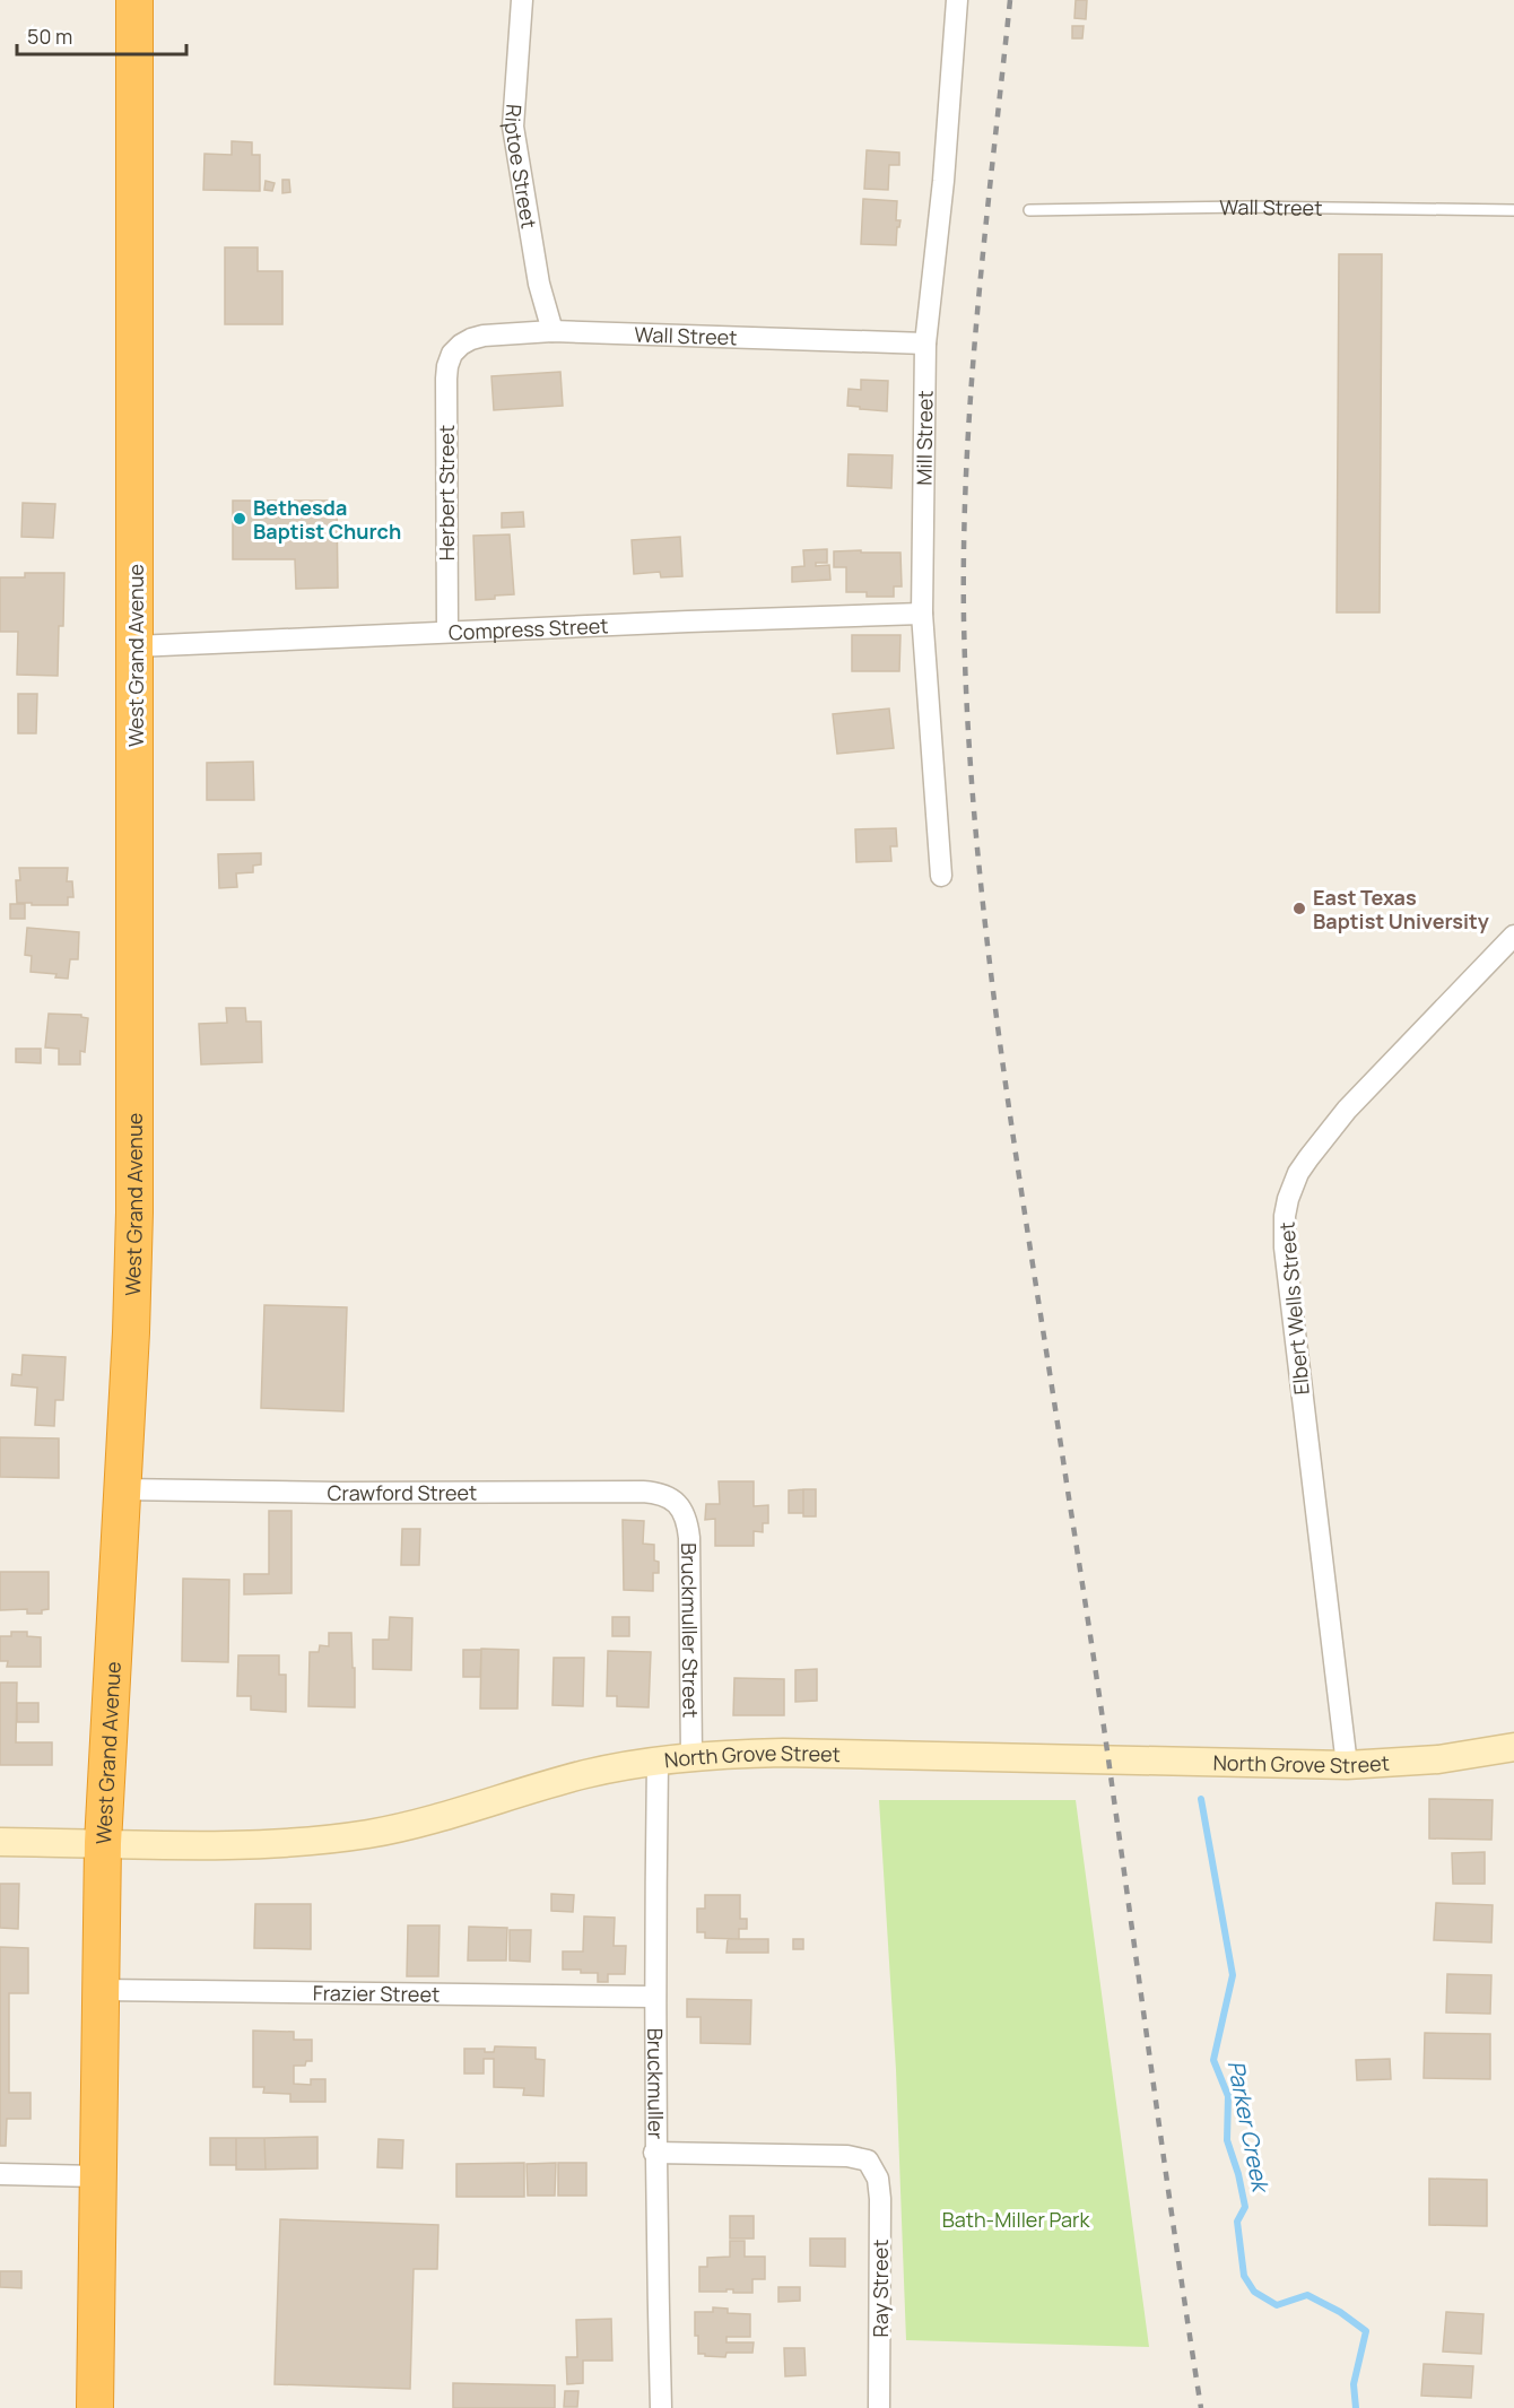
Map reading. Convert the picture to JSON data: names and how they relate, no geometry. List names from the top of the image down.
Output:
{
  "streets": {
    "highway": ["West Grand Avenue"],
    "main road": ["North Grove Street"],
    "street": [
      "Riptoe Street",
      "Wall Street",
      "Mill Street",
      "Herbert Street",
      "Compress Street",
      "Elbert Wells Street",
      "Crawford Street",
      "Bruckmuller Street",
      "Frazier Street",
      "Bruckmuller",
      "Ray Street"
    ]
  },
  "crossings": [
    ["Riptoe Street", "Wall Street"],
    ["Wall Street", "Mill Street"],
    ["Wall Street", "Herbert Street"],
    ["Mill Street", "Compress Street"],
    ["Herbert Street", "Compress Street"],
    ["Compress Street", "West Grand Avenue"],
    ["West Grand Avenue", "Crawford Street"],
    ["West Grand Avenue", "North Grove Street"],
    ["West Grand Avenue", "Frazier Street"],
    ["Elbert Wells Street", "North Grove Street"],
    ["Crawford Street", "Bruckmuller Street"],
    ["Bruckmuller Street", "North Grove Street"],
    ["North Grove Street", "Bruckmuller"],
    ["Frazier Street", "Bruckmuller"],
    ["Bruckmuller", "Ray Street"]
  ],
  "water": ["Parker Creek"],
  "parks": ["Bath-Miller Park"],
  "places": ["Bethesda Baptist Church", "East Texas Baptist University"],
  "scale_bar": "50 m"
}
